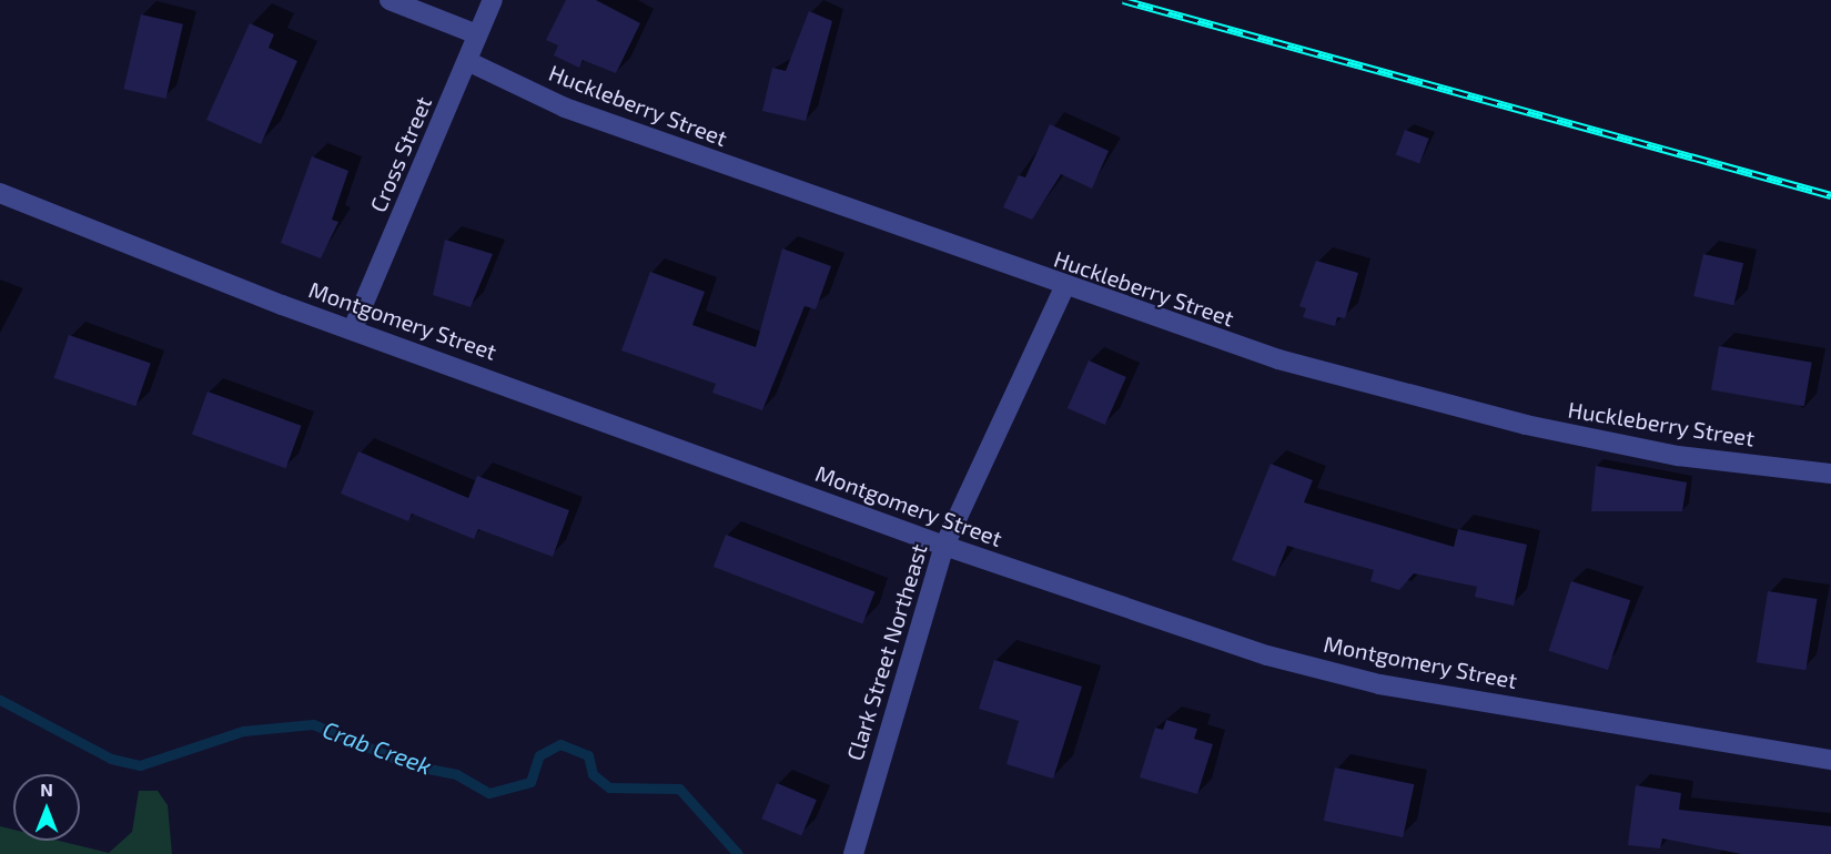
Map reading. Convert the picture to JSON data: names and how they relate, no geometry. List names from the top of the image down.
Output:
{
  "streets": {
    "street": [
      "Huckleberry Street",
      "Cross Street",
      "Montgomery Street",
      "Clark Street Northeast"
    ]
  },
  "crossings": [
    ["Huckleberry Street", "Cross Street"],
    ["Huckleberry Street", "Clark Street Northeast"],
    ["Cross Street", "Montgomery Street"],
    ["Montgomery Street", "Clark Street Northeast"]
  ],
  "water": ["Crab Creek"],
  "north": "top"
}
